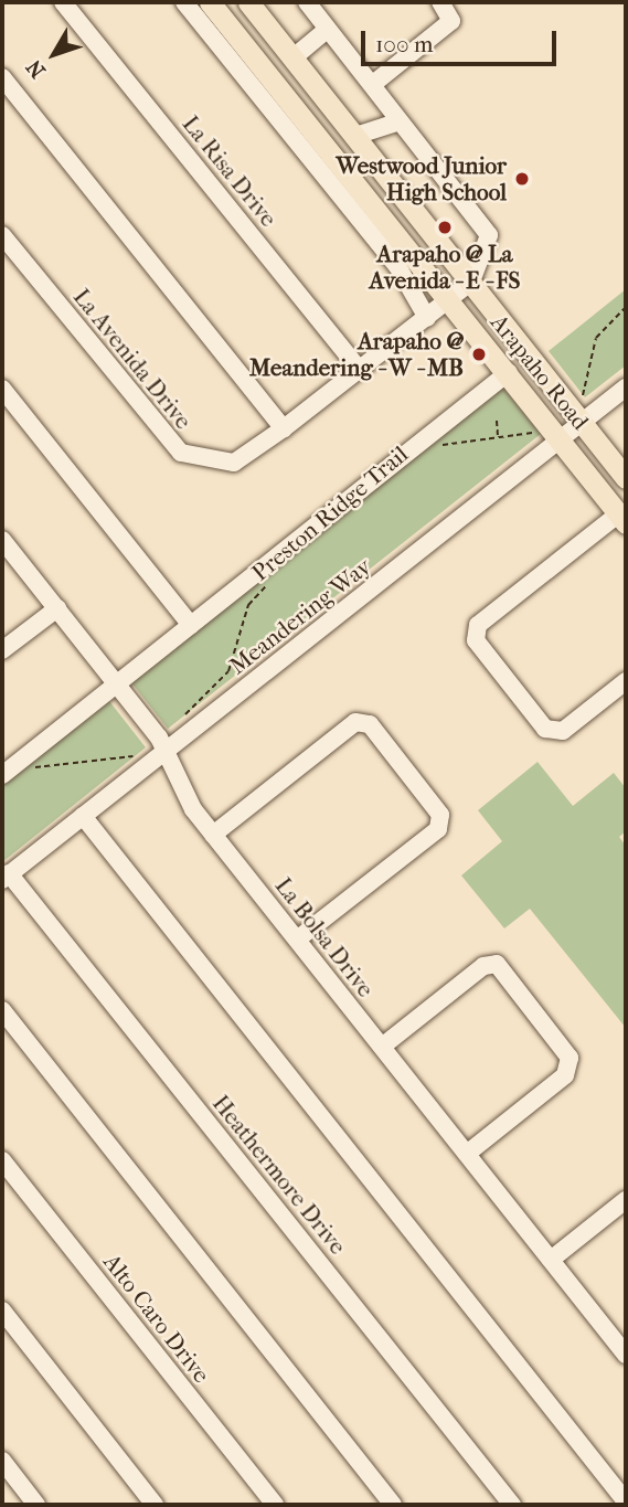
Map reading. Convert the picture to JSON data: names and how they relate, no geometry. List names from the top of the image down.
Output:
{
  "streets": {
    "main road": ["Arapaho Road"],
    "street": [
      "La Risa Drive",
      "La Avenida Drive",
      "Meandering Way",
      "La Bolsa Drive",
      "Heathermore Drive",
      "Alto Caro Drive"
    ],
    "path": ["Preston Ridge Trail"]
  },
  "crossings": [
    ["La Risa Drive", "La Avenida Drive"],
    ["La Avenida Drive", "Arapaho Road"],
    ["Arapaho Road", "Meandering Way"],
    ["Preston Ridge Trail", "Meandering Way"],
    ["Preston Ridge Trail", "La Bolsa Drive"],
    ["Meandering Way", "La Bolsa Drive"],
    ["Meandering Way", "Heathermore Drive"]
  ],
  "places": ["Westwood Junior High School", "Arapaho @ La Avenida - E - FS", "Arapaho @ Meandering - W - MB"],
  "scale_bar": "100 m",
  "north": "bottom left"
}
